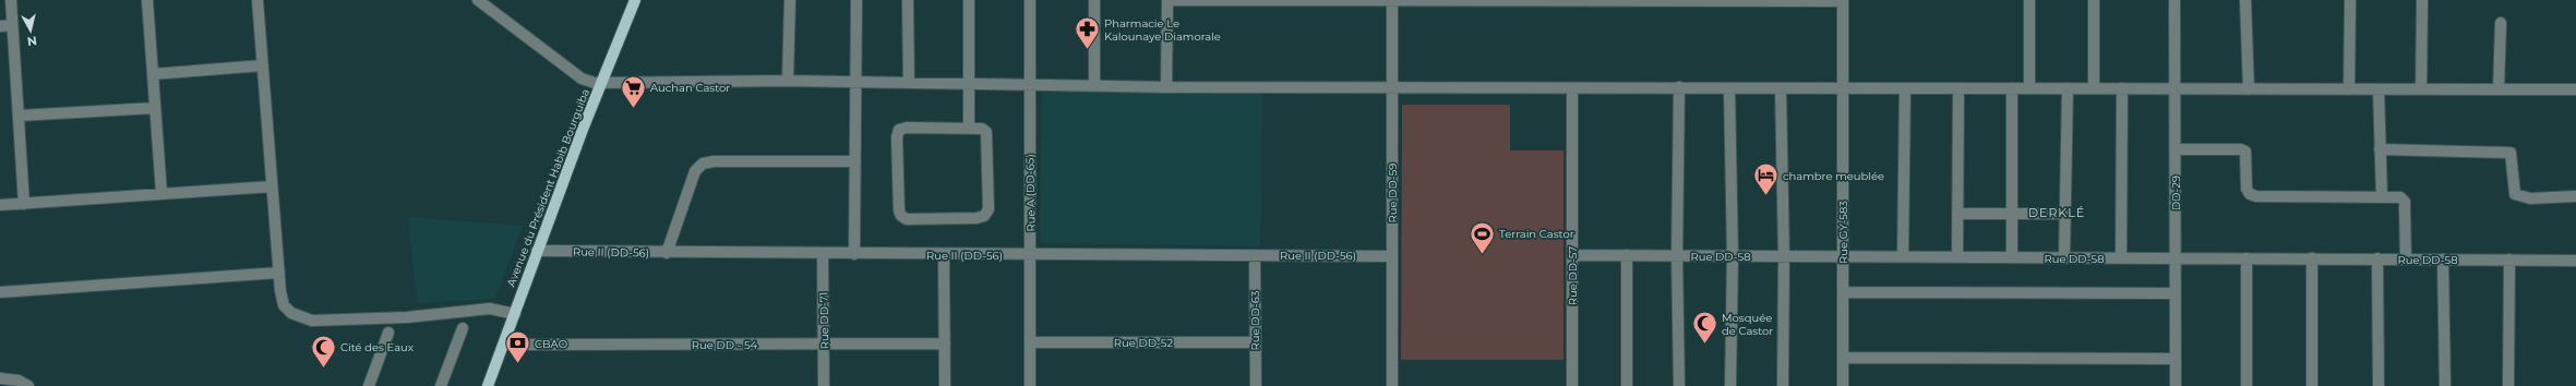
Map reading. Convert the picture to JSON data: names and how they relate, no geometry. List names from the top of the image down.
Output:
{
  "streets": {
    "main road": ["Avenue du Président Habib Bourguiba"],
    "street": [
      "Rue A (DD-65)",
      "Rue DD-59",
      "DD-29",
      "Rue GY-583",
      "Rue II (DD-56)",
      "Rue DD-58",
      "Rue DD-57",
      "Rue DD-71",
      "Rue DD-63",
      "Rue DD-52",
      "Rue DD - 54"
    ]
  },
  "crossings": [
    ["Avenue du Président Habib Bourguiba", "Rue II (DD-56)"],
    ["Avenue du Président Habib Bourguiba", "Rue DD - 54"],
    ["Rue A (DD-65)", "Rue II (DD-56)"],
    ["Rue A (DD-65)", "Rue DD-52"],
    ["Rue DD-59", "Rue II (DD-56)"],
    ["DD-29", "Rue DD-58"],
    ["Rue GY-583", "Rue DD-58"],
    ["Rue II (DD-56)", "Rue DD-71"],
    ["Rue II (DD-56)", "Rue DD-63"],
    ["Rue DD-58", "Rue DD-57"],
    ["Rue DD-71", "Rue DD - 54"],
    ["Rue DD-63", "Rue DD-52"]
  ],
  "districts": ["DERKLÉ"],
  "places": {
    "pharmacy": ["Pharmacie Le Kalounaye Diamorale"],
    "supermarket": ["Auchan Castor"],
    "hotel": ["chambre meublée"],
    "sports": ["Terrain Castor"],
    "mosque": ["Mosquée de Castor", "Cité des Eaux"],
    "bank": ["CBAO"]
  },
  "north": "bottom"
}
